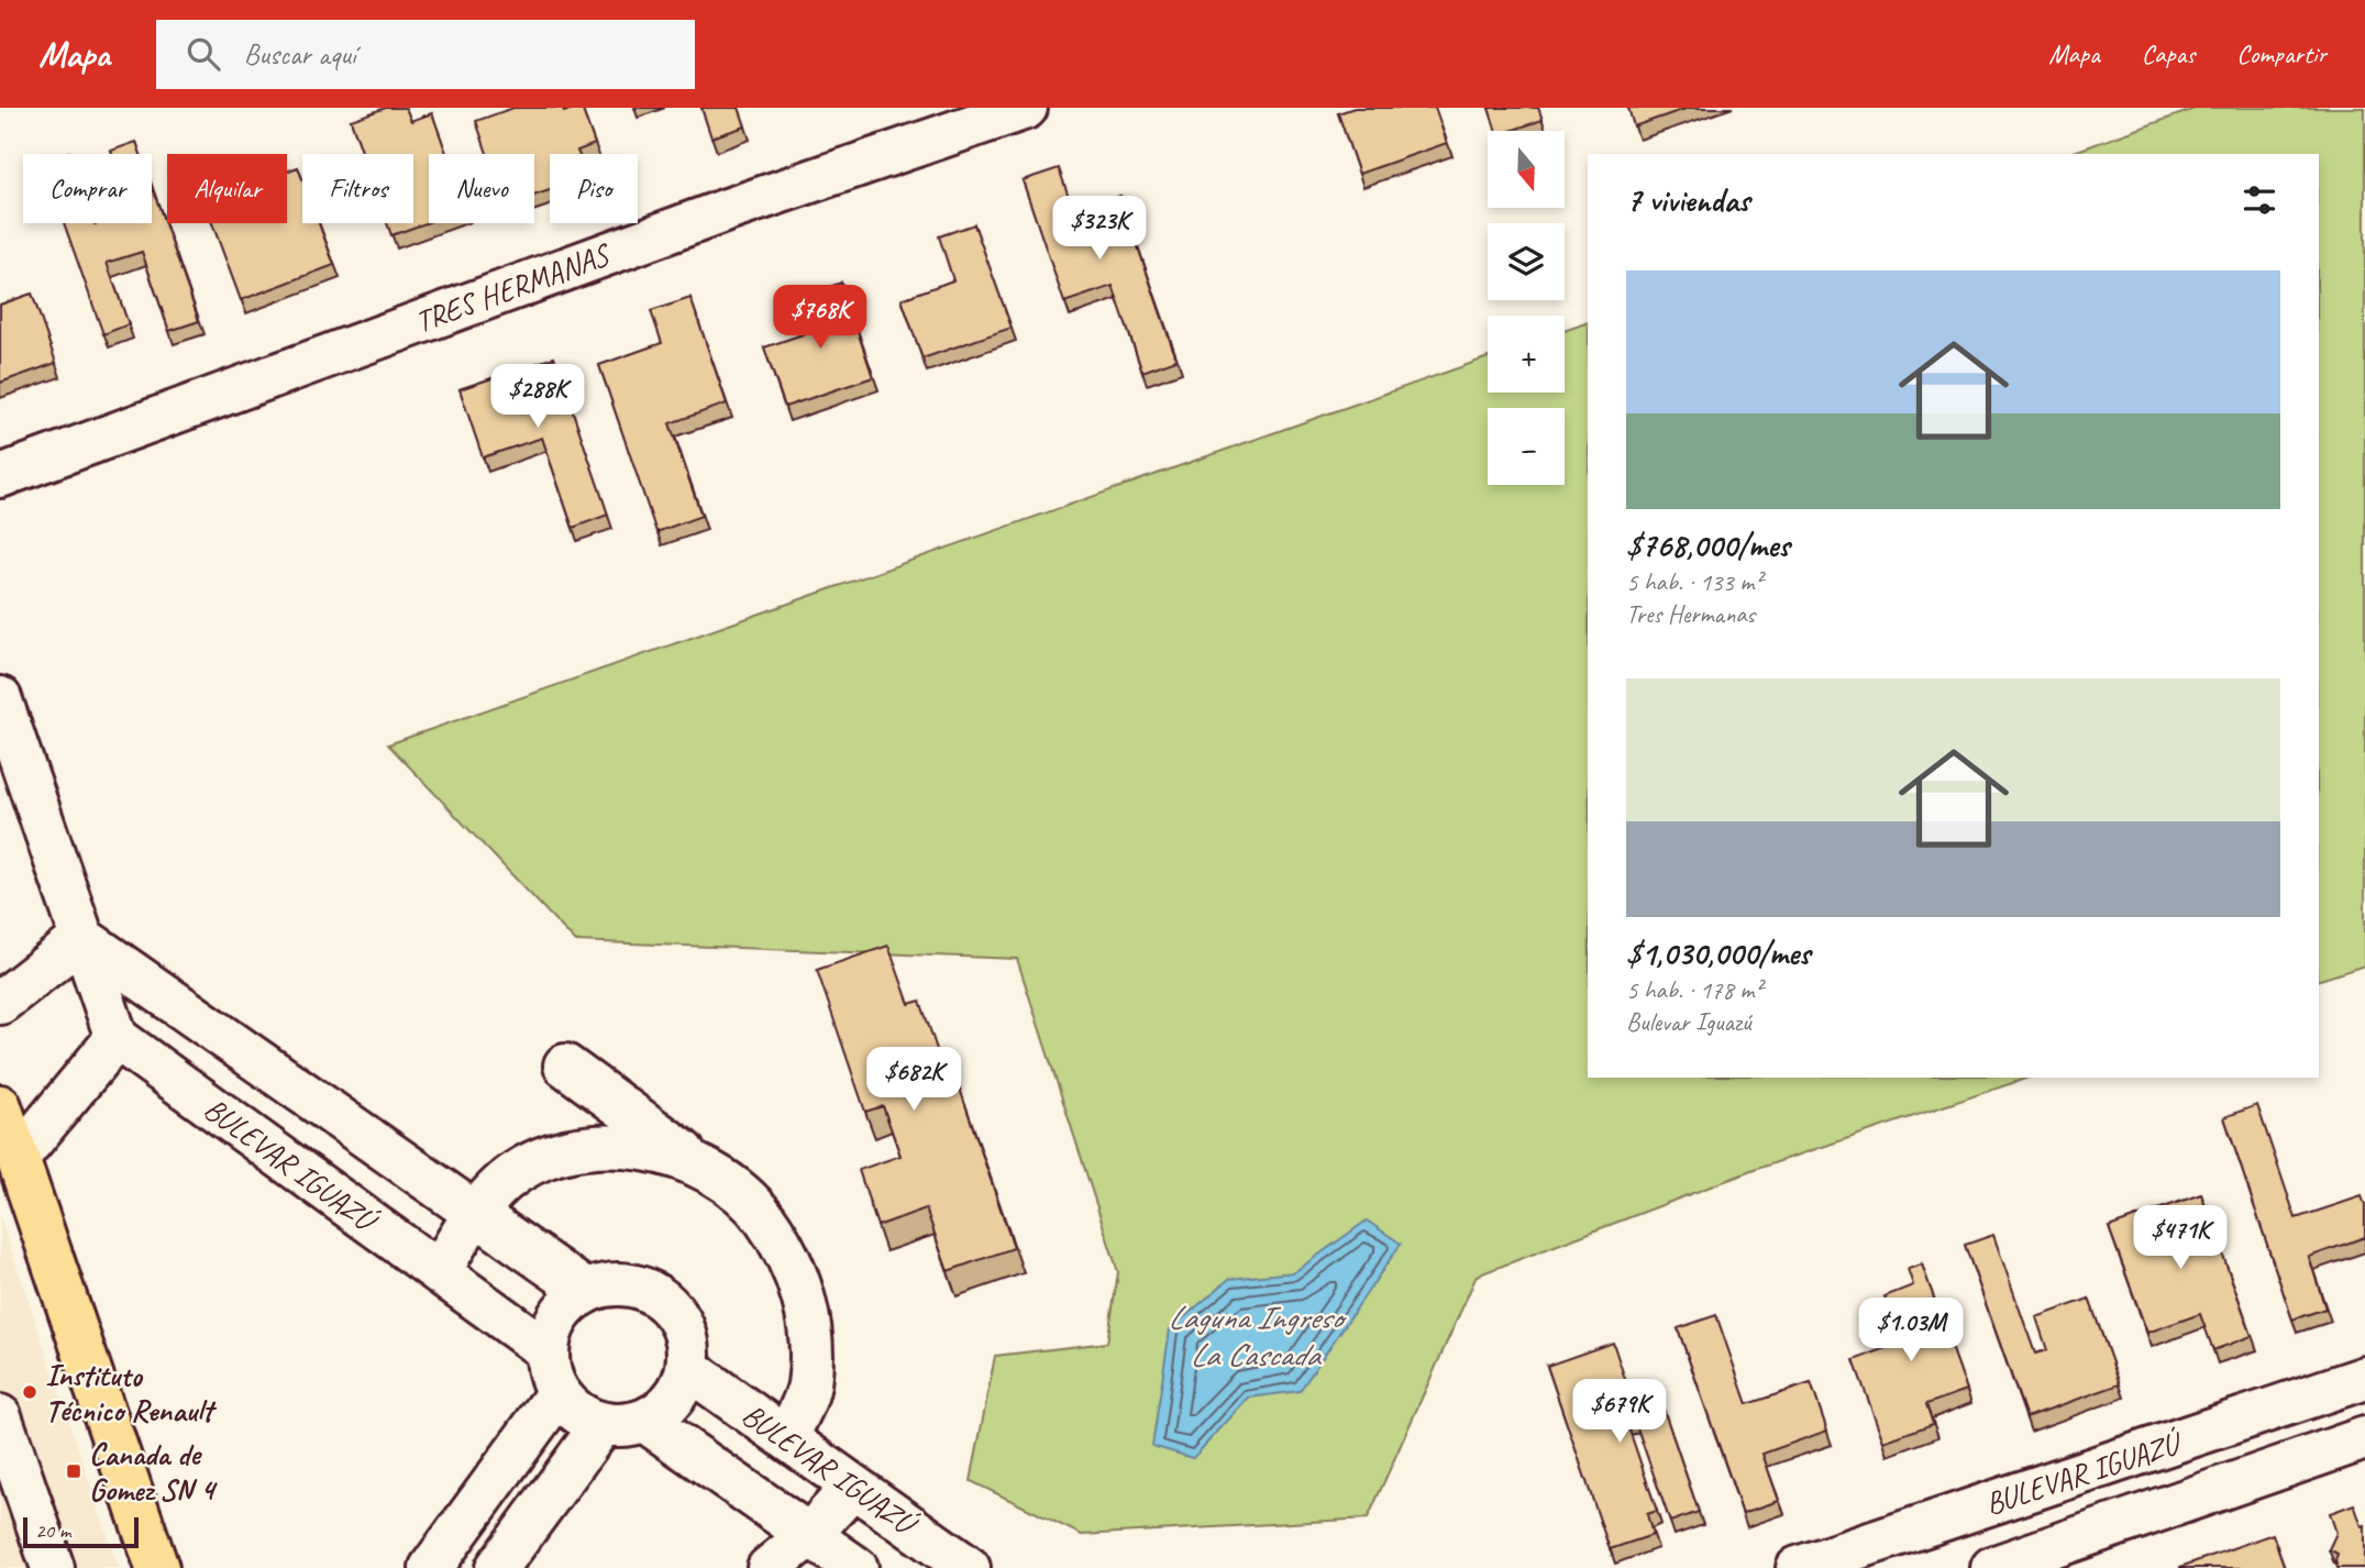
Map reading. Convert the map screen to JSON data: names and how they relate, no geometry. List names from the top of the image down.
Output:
{
  "streets": {
    "street": ["TRES HERMANAS", "BULEVAR IGUAZÚ"]
  },
  "water": ["Laguna Ingreso La Cascada"],
  "places": {
    "other": ["Instituto Técnico Renault"],
    "transit": ["Canada de Gomez SN 4"]
  },
  "scale_bar": "20 m",
  "north": "bottom",
  "page": {
    "header": "Mapa",
    "search": "Buscar aquí",
    "nav": ["Mapa", "Capas", "Compartir"],
    "map_buttons": ["+", "−"],
    "chip": [
      "Comprar",
      "Alquilar",
      "Filtros",
      "Nuevo",
      "Piso"
    ],
    "heading": "7 viviendas",
    "price": [
      "$323K",
      "$768K",
      "$288K",
      "$682K",
      "$471K",
      "$1.03M",
      "$679K"
    ],
    "list": [
      {
        "name": "$768,000/mes",
        "note": "5 hab. · 133 m² · Tres Hermanas"
      },
      {
        "name": "$1,030,000/mes",
        "note": "5 hab. · 178 m² · Bulevar Iguazú"
      }
    ],
    "scale": "20 m"
  }
}
